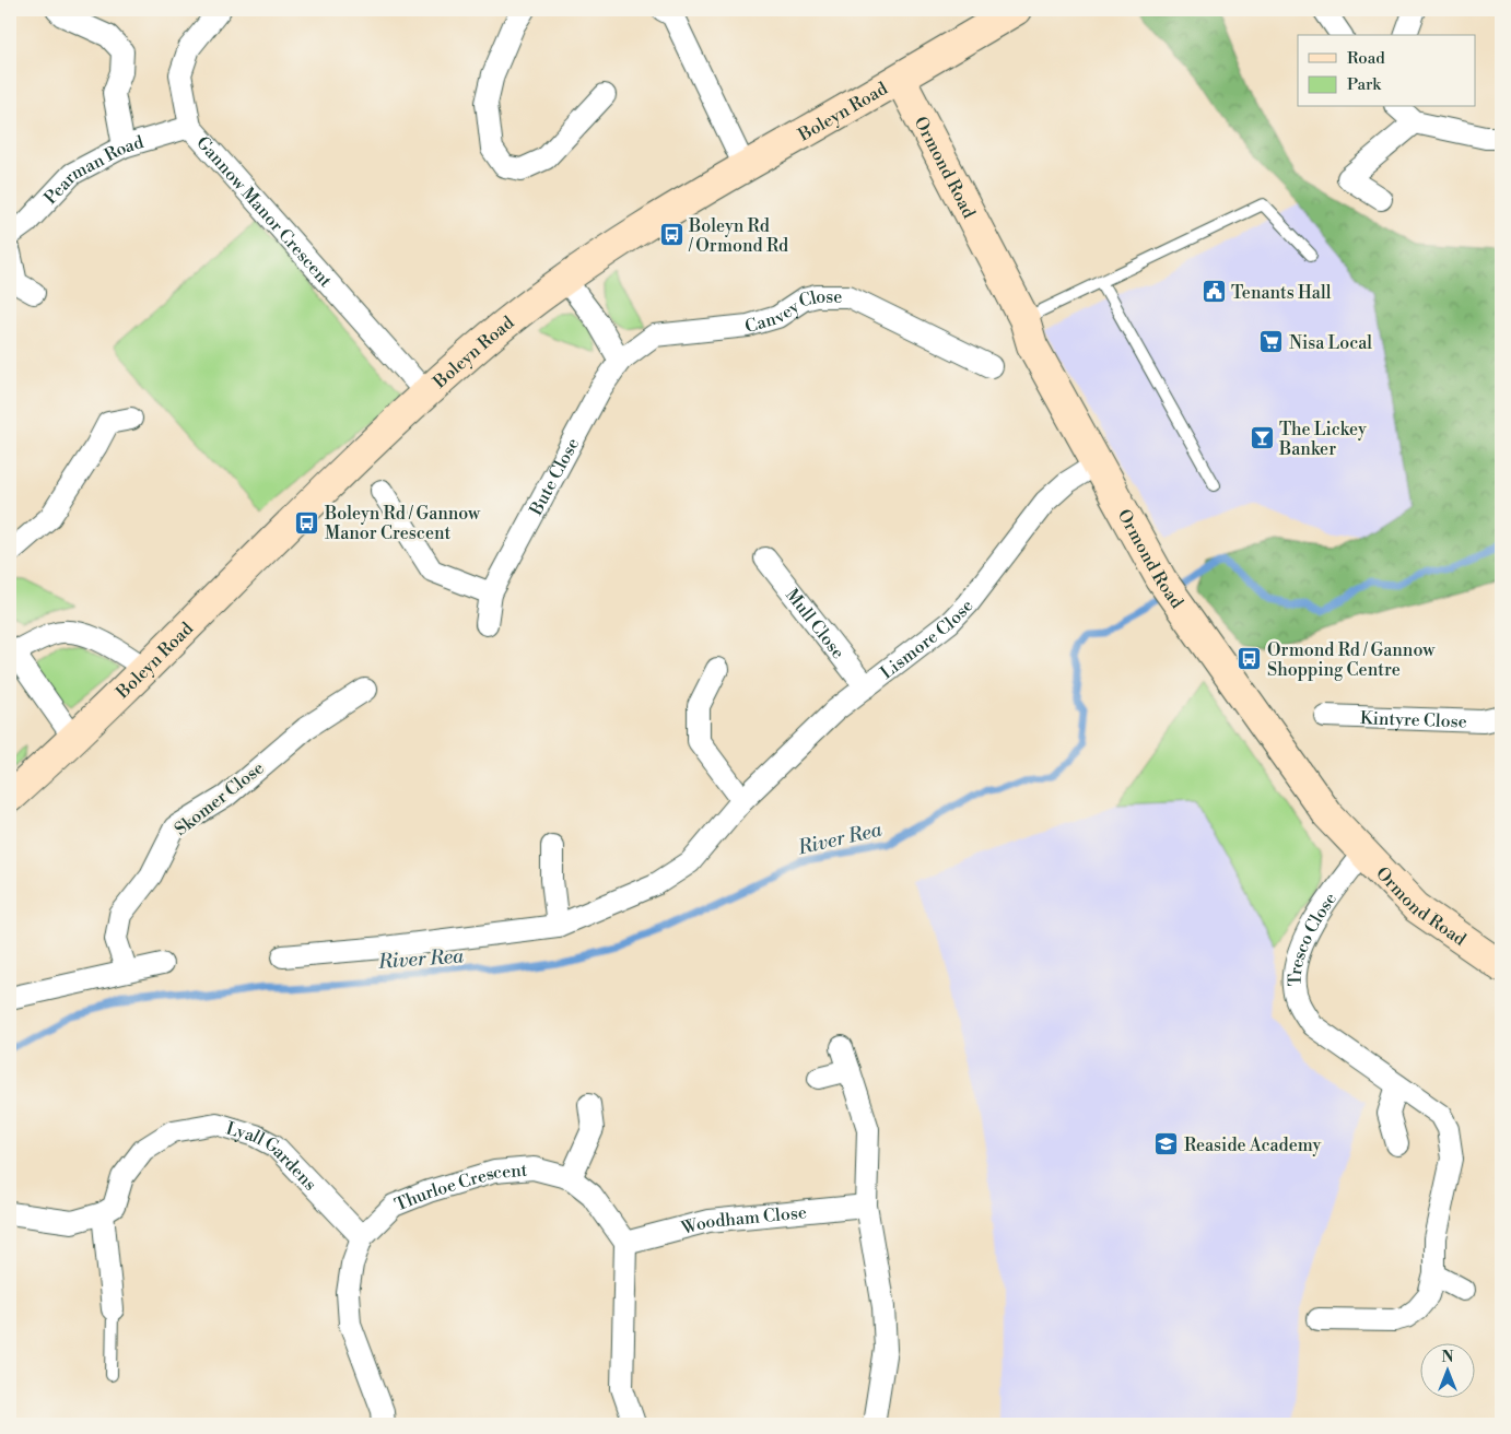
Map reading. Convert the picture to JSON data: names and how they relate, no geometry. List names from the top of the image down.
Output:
{
  "streets": {
    "street": [
      "Boleyn Road",
      "Ormond Road",
      "Pearman Road",
      "Gannow Manor Crescent",
      "Canvey Close",
      "Bute Close",
      "Mull Close",
      "Lismore Close",
      "Kintyre Close",
      "Skomer Close",
      "Tresco Close",
      "Lyall Gardens",
      "Thurloe Crescent",
      "Woodham Close"
    ]
  },
  "crossings": [
    ["Boleyn Road", "Ormond Road"],
    ["Boleyn Road", "Gannow Manor Crescent"],
    ["Ormond Road", "Lismore Close"],
    ["Ormond Road", "Tresco Close"],
    ["Pearman Road", "Gannow Manor Crescent"],
    ["Canvey Close", "Bute Close"],
    ["Mull Close", "Lismore Close"],
    ["Lyall Gardens", "Thurloe Crescent"],
    ["Thurloe Crescent", "Woodham Close"]
  ],
  "water": ["River Rea"],
  "places": {
    "bus stop": ["Boleyn Rd / Ormond Rd", "Boleyn Rd / Gannow Manor Crescent", "Ormond Rd / Gannow Shopping Centre"],
    "public building": ["Tenants Hall"],
    "supermarket": ["Nisa Local"],
    "bar": ["The Lickey Banker"],
    "school or university": ["Reaside Academy"]
  },
  "legend": ["Road", "Park"],
  "north": "top"
}
